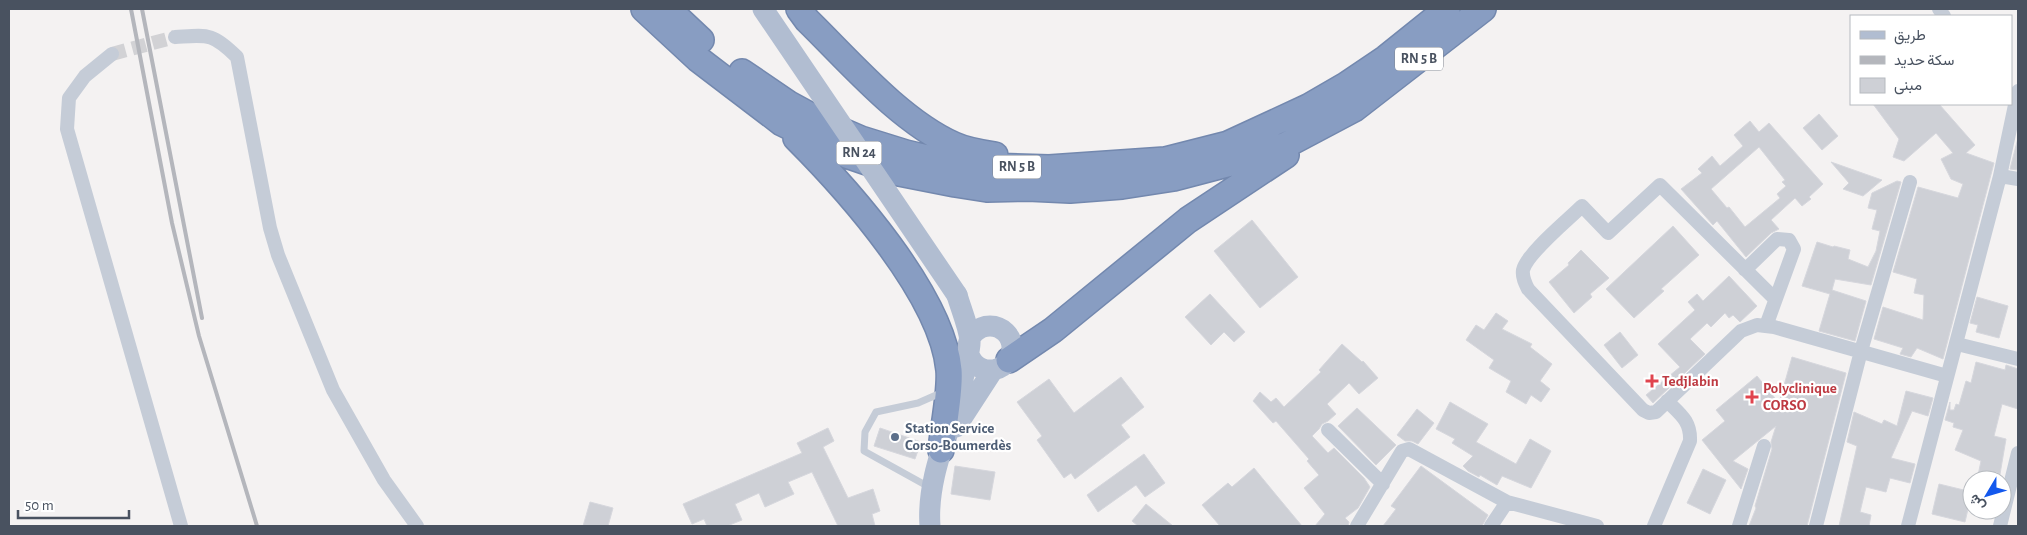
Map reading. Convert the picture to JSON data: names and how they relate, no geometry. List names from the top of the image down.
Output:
{
  "streets": {
    "highway": ["RN 5 B"],
    "main road": ["RN 24"]
  },
  "places": {
    "health": ["Tedjlabin", "Polyclinique CORSO"],
    "other": ["Station Service Corso-Boumerdès"]
  },
  "legend": ["طريق", "سكة حديد", "مبنى"],
  "scale_bar": "50 m",
  "north": "bottom left"
}
